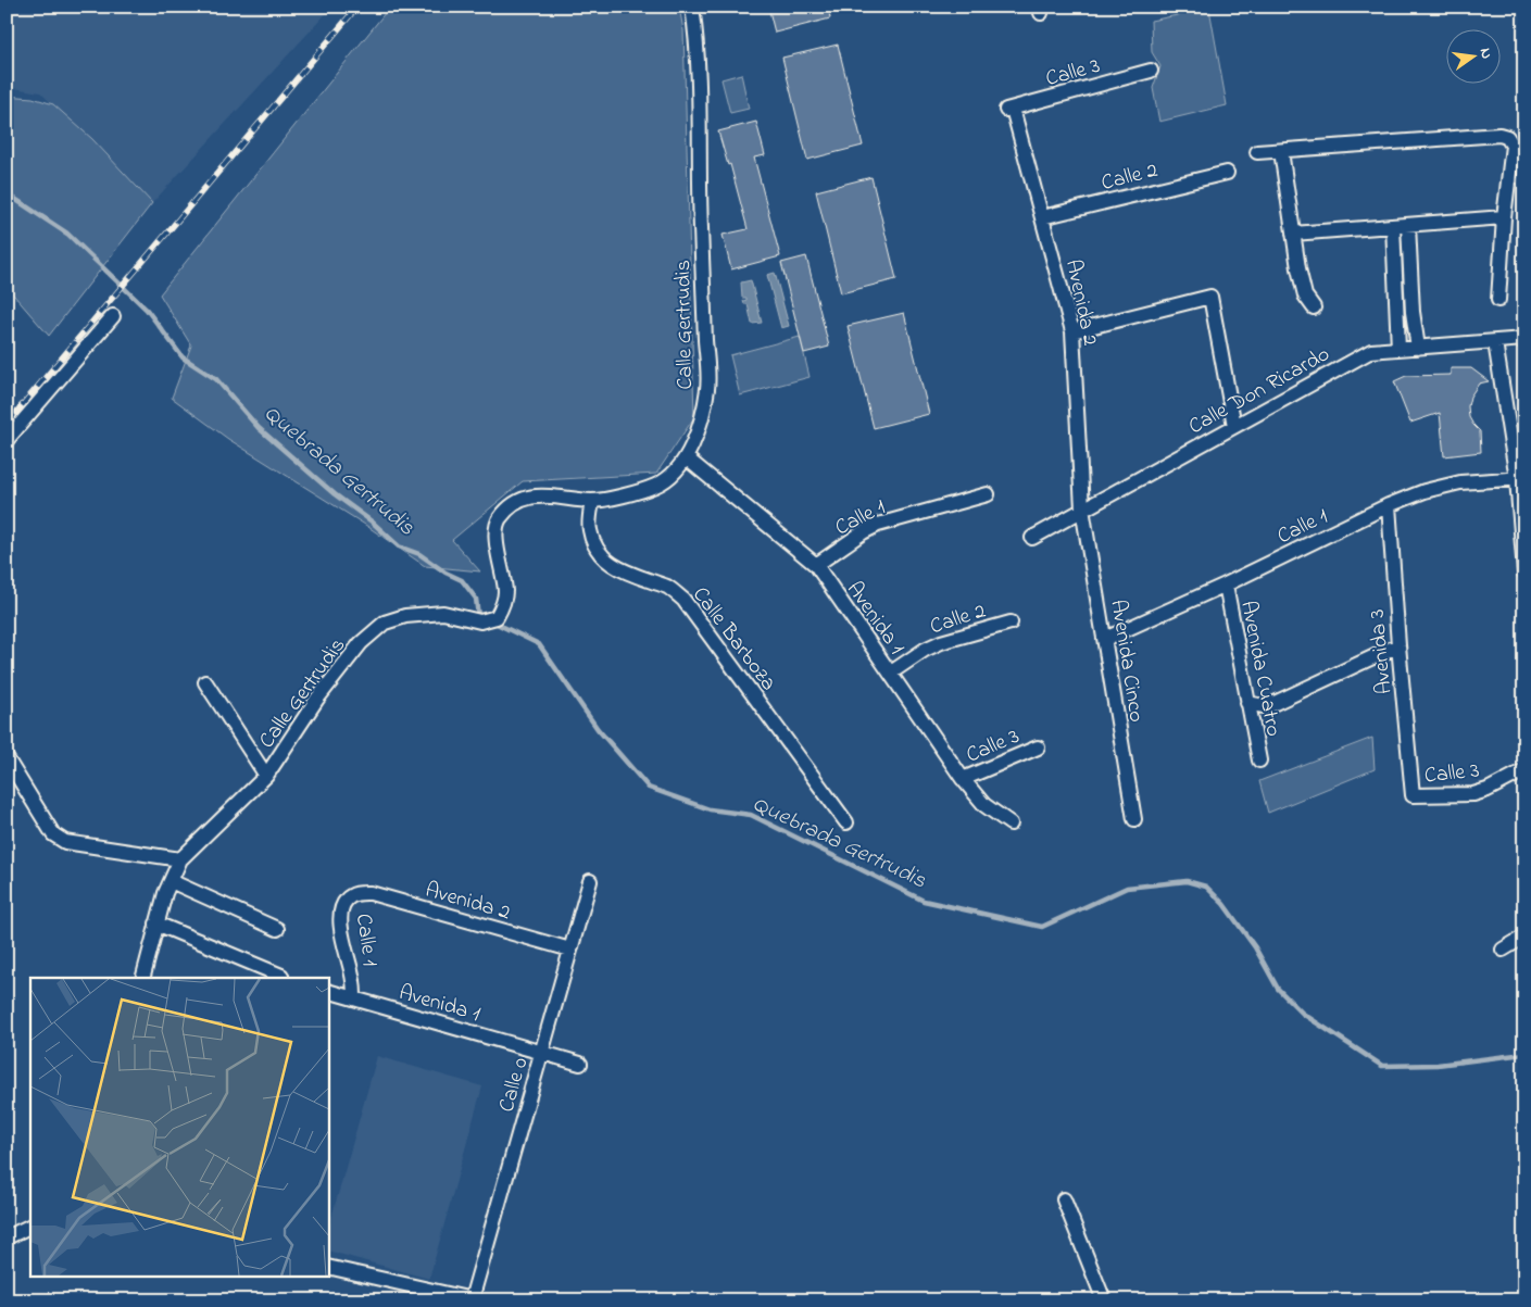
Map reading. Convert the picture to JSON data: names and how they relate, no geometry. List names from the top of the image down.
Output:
{
  "streets": {
    "street": [
      "Calle 3",
      "Calle 2",
      "Avenida 2",
      "Calle Gertrudis",
      "Calle Don Ricardo",
      "Calle 1",
      "Avenida 1",
      "Calle Barboza",
      "Avenida 3",
      "Avenida Cinco",
      "Avenida Cuatro",
      "Calle 0"
    ]
  },
  "crossings": [
    ["Calle 3", "Avenida 2"],
    ["Calle 3", "Avenida 1"],
    ["Calle 3", "Avenida 3"],
    ["Calle 2", "Avenida 2"],
    ["Calle 2", "Avenida 1"],
    ["Avenida 2", "Calle Don Ricardo"],
    ["Avenida 2", "Calle 1"],
    ["Avenida 2", "Avenida Cinco"],
    ["Avenida 2", "Calle 0"],
    ["Calle Gertrudis", "Avenida 1"],
    ["Calle Gertrudis", "Calle Barboza"],
    ["Calle Don Ricardo", "Avenida Cinco"],
    ["Calle 1", "Avenida 1"],
    ["Calle 1", "Avenida 3"],
    ["Calle 1", "Avenida Cinco"],
    ["Calle 1", "Avenida Cuatro"],
    ["Avenida 1", "Calle 0"]
  ],
  "water": ["Quebrada Gertrudis"],
  "north": "right"
}
